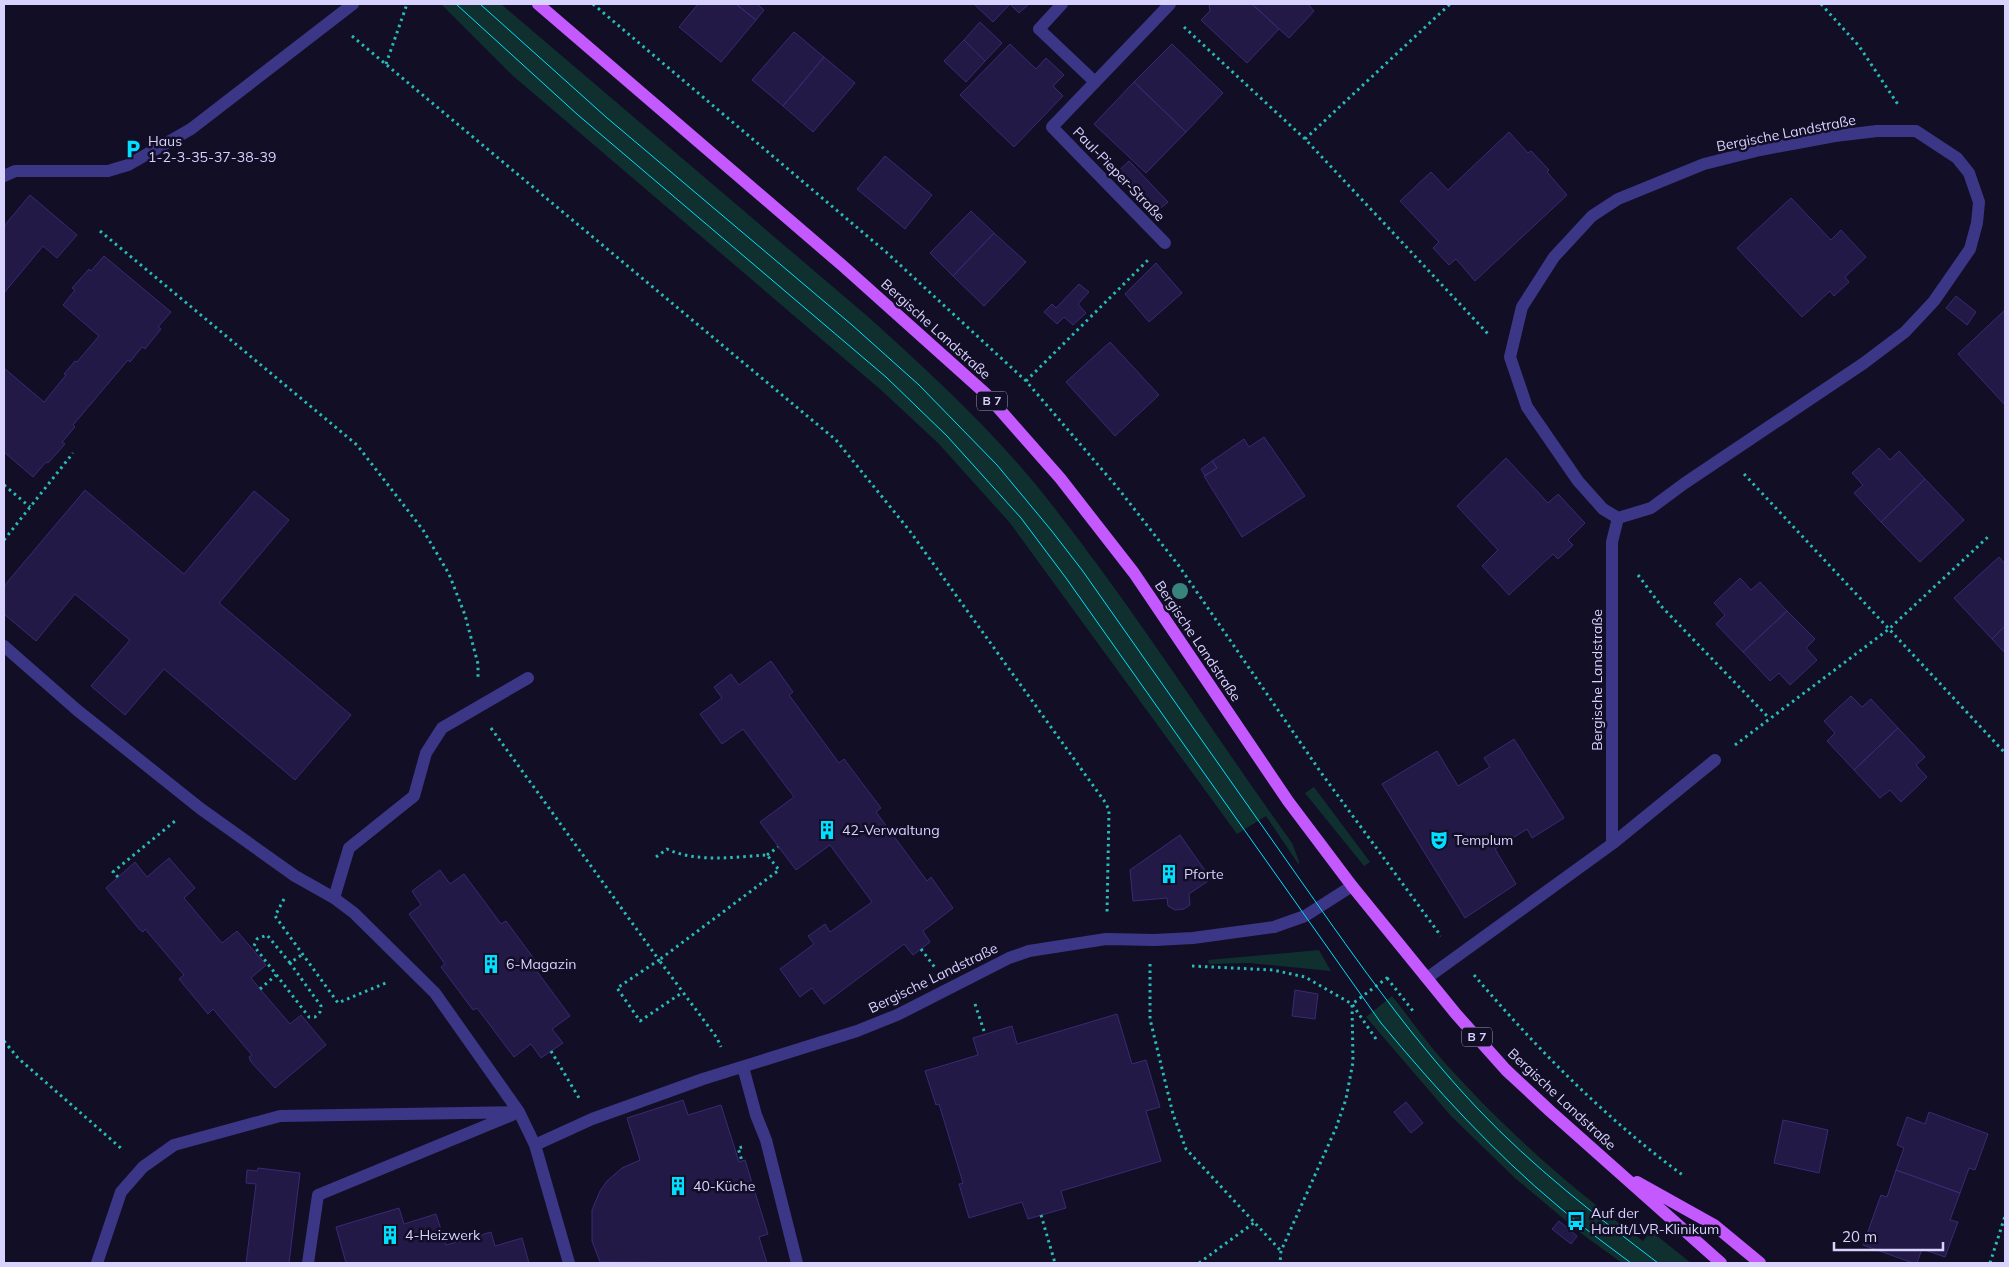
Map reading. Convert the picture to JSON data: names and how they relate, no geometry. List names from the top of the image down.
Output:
{
  "streets": {
    "main road": ["Bergische Landstraße", "B 7"],
    "street": ["Paul-Pieper-Straße"]
  },
  "places": {
    "parking": ["Haus 1-2-3-35-37-38-39"],
    "building": [
      "42-Verwaltung",
      "Pforte",
      "6-Magazin",
      "40-Küche",
      "4-Heizwerk"
    ],
    "theatre": ["Templum"],
    "bus stop": ["Auf der Hardt/LVR-Klinikum"]
  },
  "scale_bar": "20 m"
}
